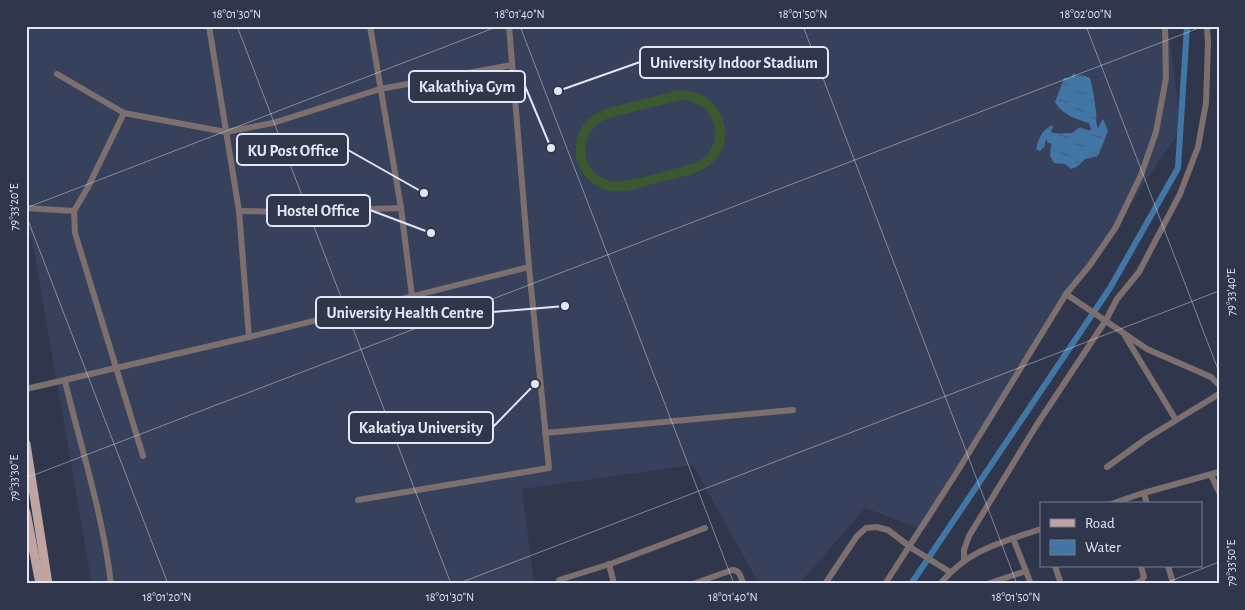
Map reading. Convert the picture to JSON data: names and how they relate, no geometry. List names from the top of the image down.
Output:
{
  "places": [
    "University Indoor Stadium",
    "Kakathiya Gym",
    "KU Post Office",
    "Hostel Office",
    "University Health Centre",
    "Kakatiya University"
  ],
  "legend": ["Road", "Water"],
  "coordinates": [
    "18°01'30\"N",
    "18°01'40\"N",
    "18°01'50\"N",
    "18°02'00\"N",
    "79°33'20\"E",
    "79°33'40\"E",
    "79°33'30\"E",
    "79°33'50\"E",
    "18°01'20\"N"
  ]
}
